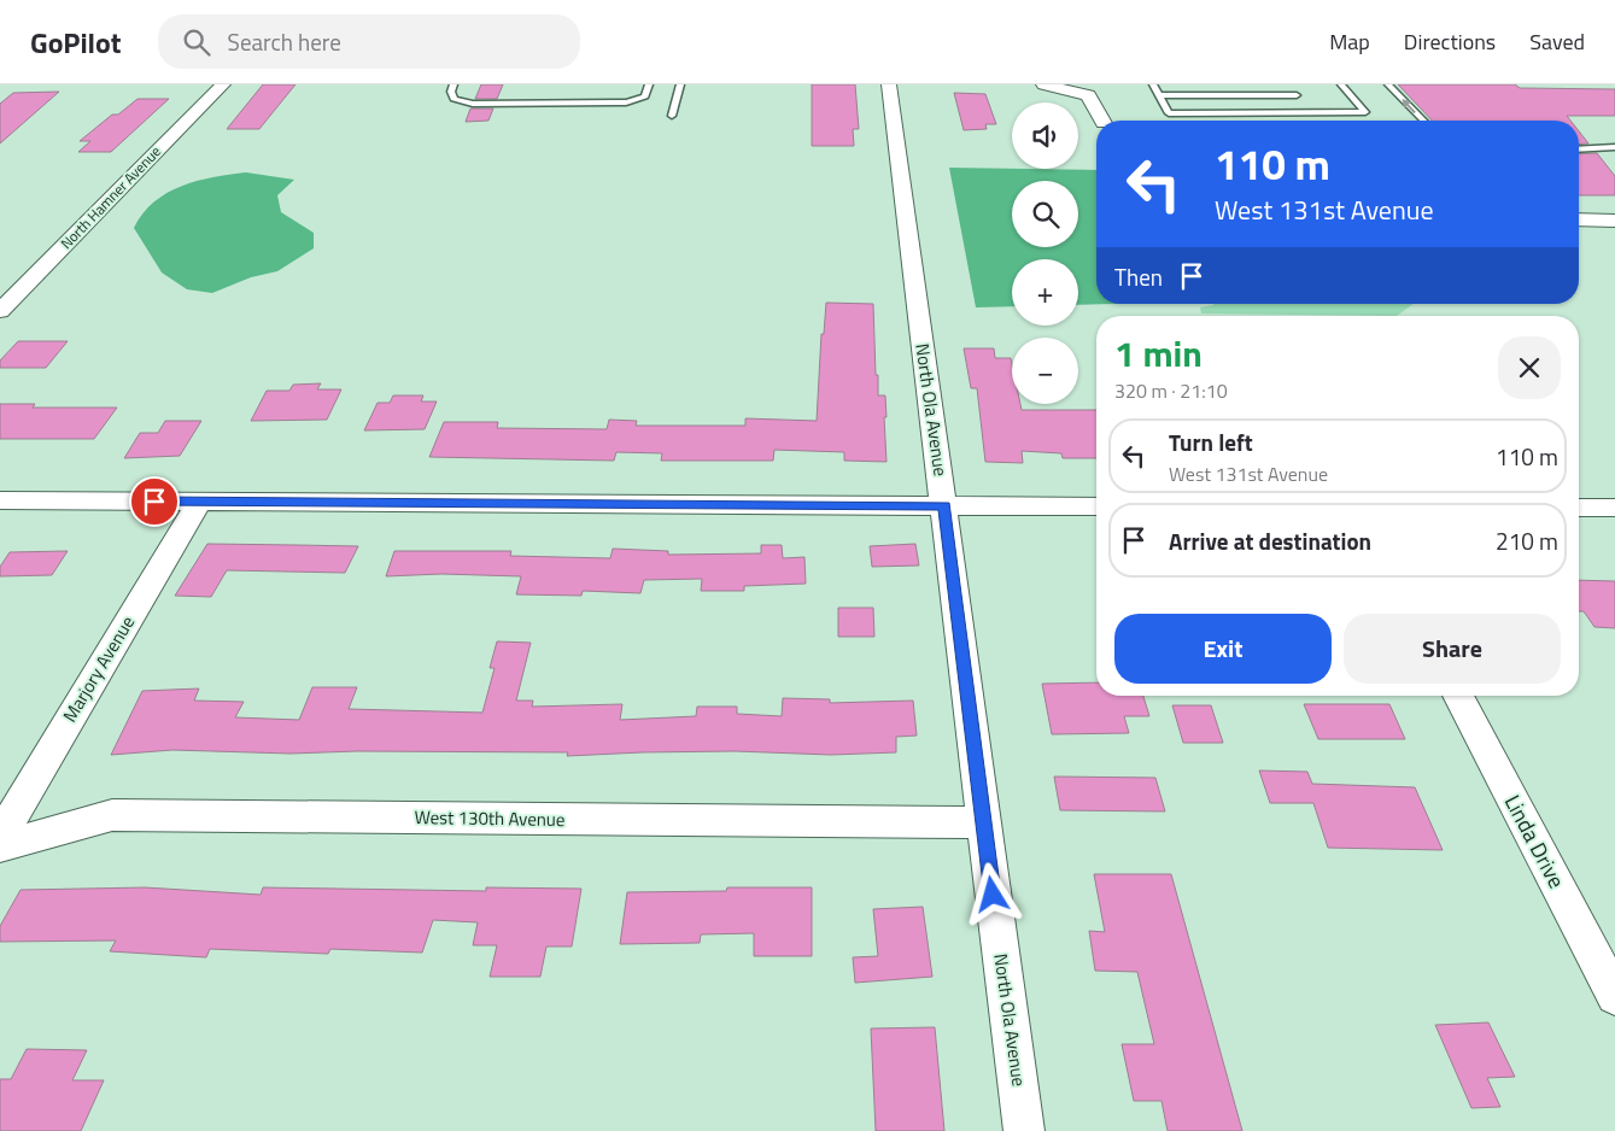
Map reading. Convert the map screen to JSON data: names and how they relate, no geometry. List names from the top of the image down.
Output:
{
  "streets": {
    "street": [
      "North Hamner Avenue",
      "North Ola Avenue",
      "Marjory Avenue",
      "West 130th Avenue",
      "Linda Drive"
    ]
  },
  "crossings": [
    ["North Ola Avenue", "West 130th Avenue"]
  ],
  "page": {
    "header": "GoPilot",
    "search": "Search here",
    "nav": ["Map", "Directions", "Saved"],
    "map_buttons": ["+", "−"],
    "turn": ["110 m", "West 131st Avenue"],
    "then": "Then",
    "heading": ["1 min", "320 m · 21:10"],
    "list": [
      {
        "name": "Turn left",
        "note": "West 131st Avenue",
        "value": "110 m"
      },
      {
        "name": "Arrive at destination",
        "value": "210 m"
      }
    ],
    "buttons": ["Exit", "Share"]
  }
}
